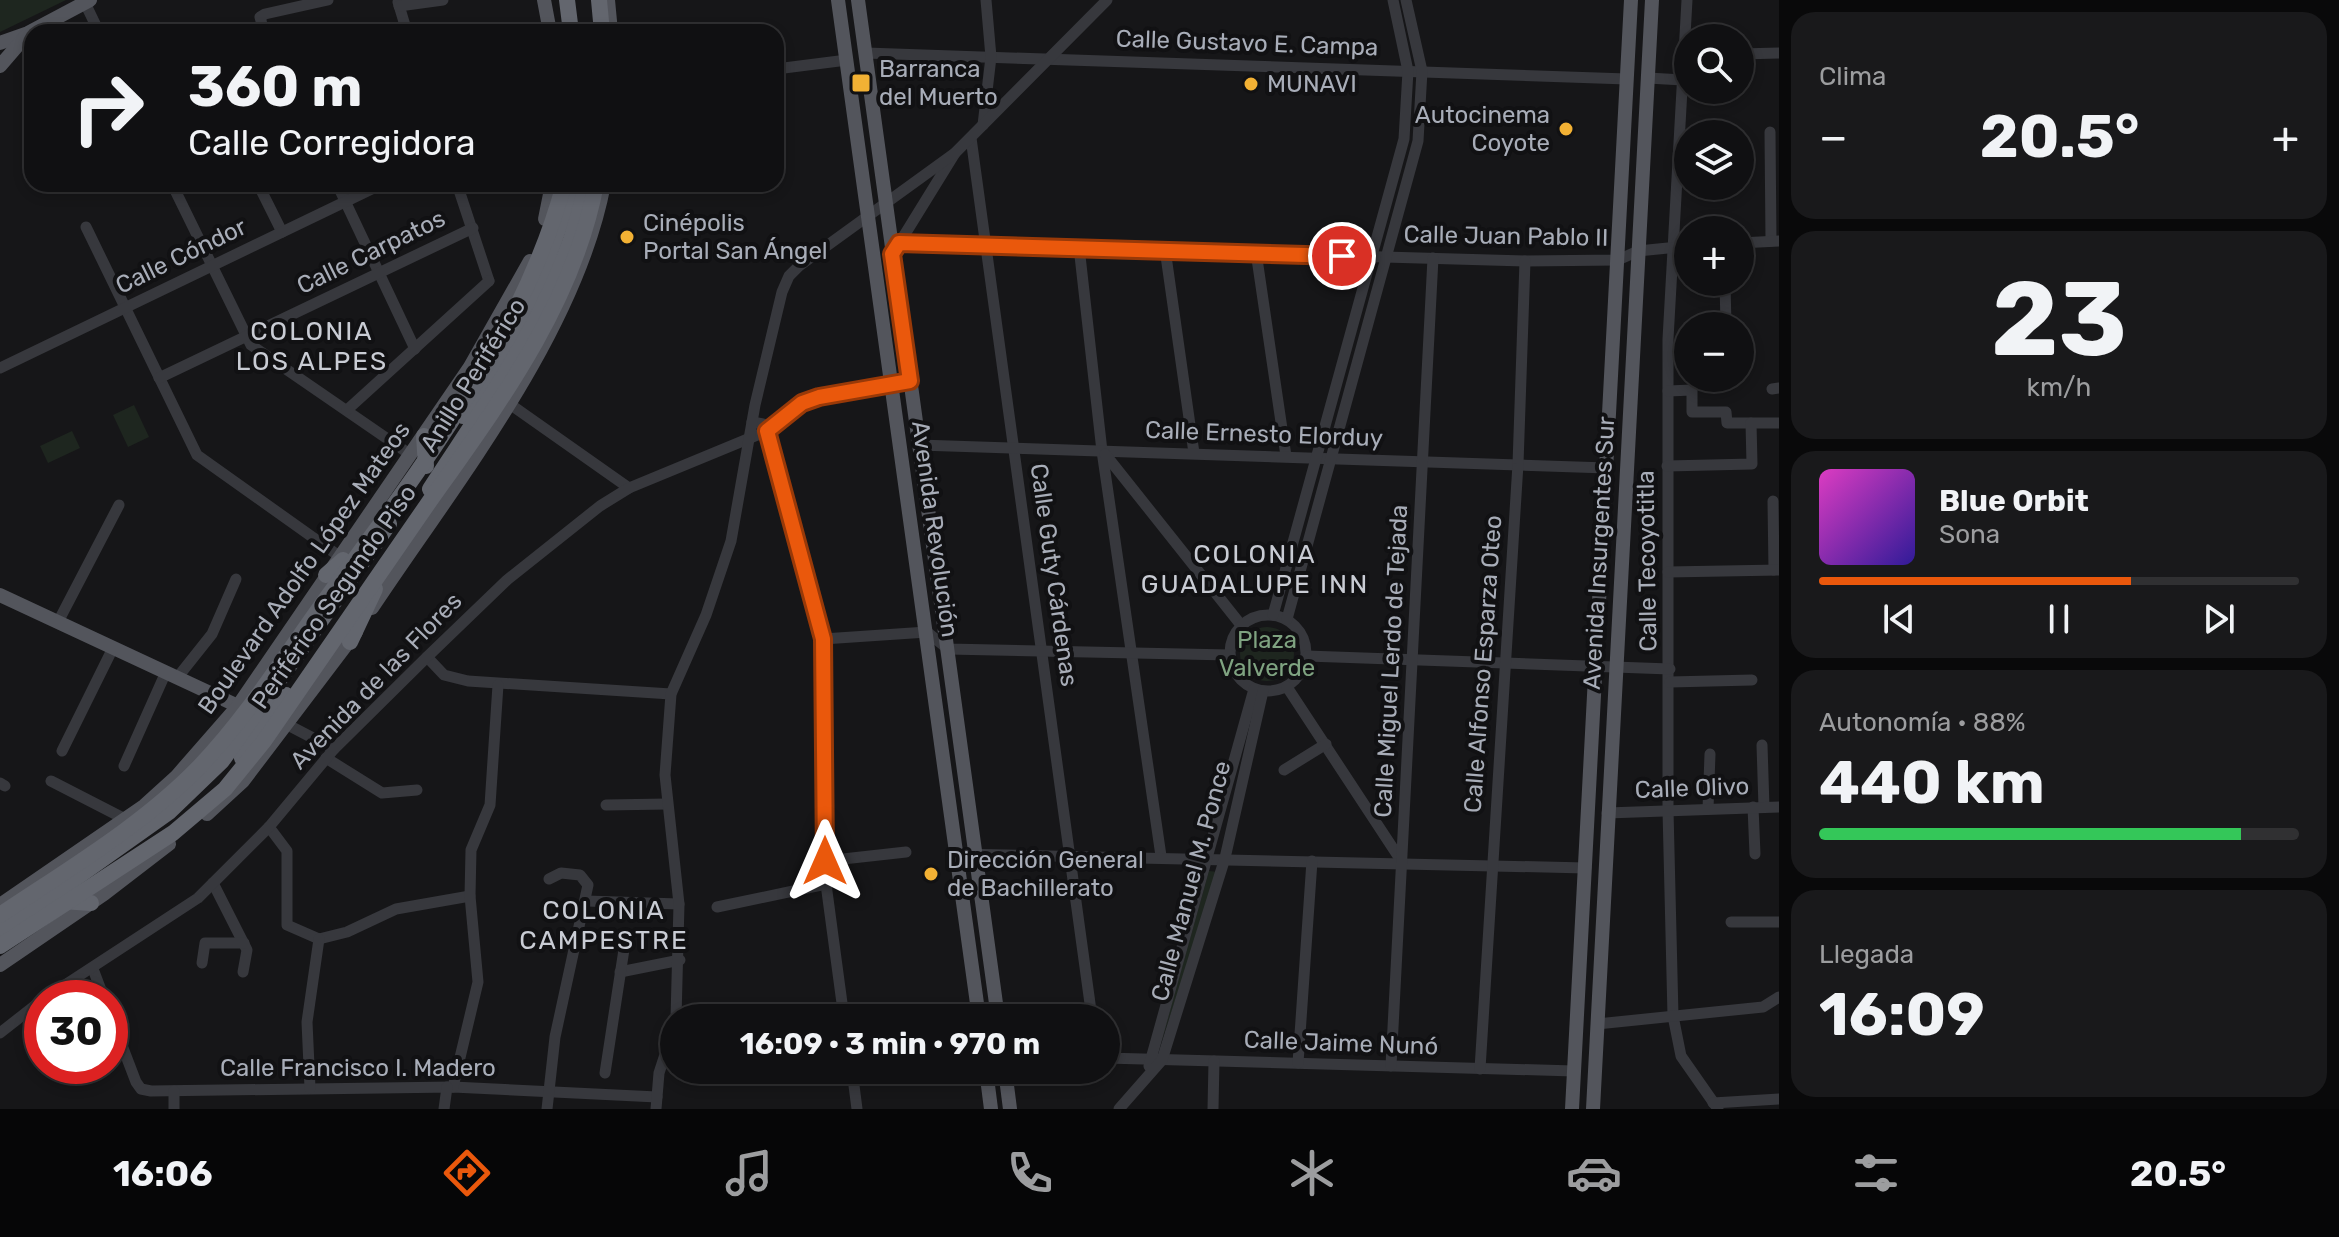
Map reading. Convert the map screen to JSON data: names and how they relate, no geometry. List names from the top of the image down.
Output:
{
  "streets": {
    "highway": ["Anillo Periférico", "Periférico Segundo Piso"],
    "main road": ["Avenida Revolución", "Avenida Insurgentes Sur", "Boulevard Adolfo López Mateos"],
    "street": [
      "Calle Gustavo E. Campa",
      "Calle Juan Pablo II",
      "Calle Carpatos",
      "Calle Cóndor",
      "Calle Ernesto Elorduy",
      "Calle Tecoyotitla",
      "Calle Guty Cárdenas",
      "Calle Miguel Lerdo de Tejada",
      "Calle Alfonso Esparza Oteo",
      "Avenida de las Flores",
      "Calle Olivo",
      "Calle Manuel M. Ponce",
      "Calle Jaime Nunó",
      "Calle Francisco I. Madero"
    ]
  },
  "crossings": [
    ["Calle Gustavo E. Campa", "Avenida Revolución"],
    ["Calle Gustavo E. Campa", "Avenida Insurgentes Sur"],
    ["Calle Juan Pablo II", "Avenida Revolución"],
    ["Calle Juan Pablo II", "Avenida Insurgentes Sur"],
    ["Calle Juan Pablo II", "Calle Guty Cárdenas"],
    ["Calle Juan Pablo II", "Calle Miguel Lerdo de Tejada"],
    ["Calle Juan Pablo II", "Calle Alfonso Esparza Oteo"],
    ["Anillo Periférico", "Periférico Segundo Piso"],
    ["Calle Ernesto Elorduy", "Avenida Revolución"],
    ["Calle Ernesto Elorduy", "Avenida Insurgentes Sur"],
    ["Calle Ernesto Elorduy", "Calle Guty Cárdenas"],
    ["Calle Ernesto Elorduy", "Calle Miguel Lerdo de Tejada"],
    ["Calle Ernesto Elorduy", "Calle Alfonso Esparza Oteo"],
    ["Avenida Revolución", "Avenida de las Flores"],
    ["Avenida Insurgentes Sur", "Calle Olivo"],
    ["Avenida Insurgentes Sur", "Calle Jaime Nunó"],
    ["Calle Tecoyotitla", "Calle Olivo"],
    ["Boulevard Adolfo López Mateos", "Periférico Segundo Piso"],
    ["Calle Miguel Lerdo de Tejada", "Calle Jaime Nunó"],
    ["Calle Alfonso Esparza Oteo", "Calle Jaime Nunó"],
    ["Calle Manuel M. Ponce", "Calle Jaime Nunó"]
  ],
  "districts": ["COLONIA LOS ALPES", "COLONIA GUADALUPE INN", "COLONIA CAMPESTRE"],
  "parks": ["Plaza Valverde"],
  "places": {
    "transit": ["Barranca del Muerto"],
    "other": [
      "MUNAVI",
      "Autocinema Coyote",
      "Cinépolis Portal San Ángel",
      "Dirección General de Bachillerato"
    ]
  },
  "page": {
    "tile": [
      "Clima",
      ["23", "km/h"],
      ["Autonomía · 88%", "440 km"],
      ["Llegada", "16:09"]
    ],
    "map_buttons": ["+", "−"],
    "turn": ["360 m", "Calle Corregidora"],
    "heat": ["−", "20.5°", "+"],
    "song": ["Blue Orbit", "Sona"],
    "limit": "30",
    "trip": "16:09 · 3 min · 970 m",
    "tabs": ["16:06", "20.5°"]
  }
}
